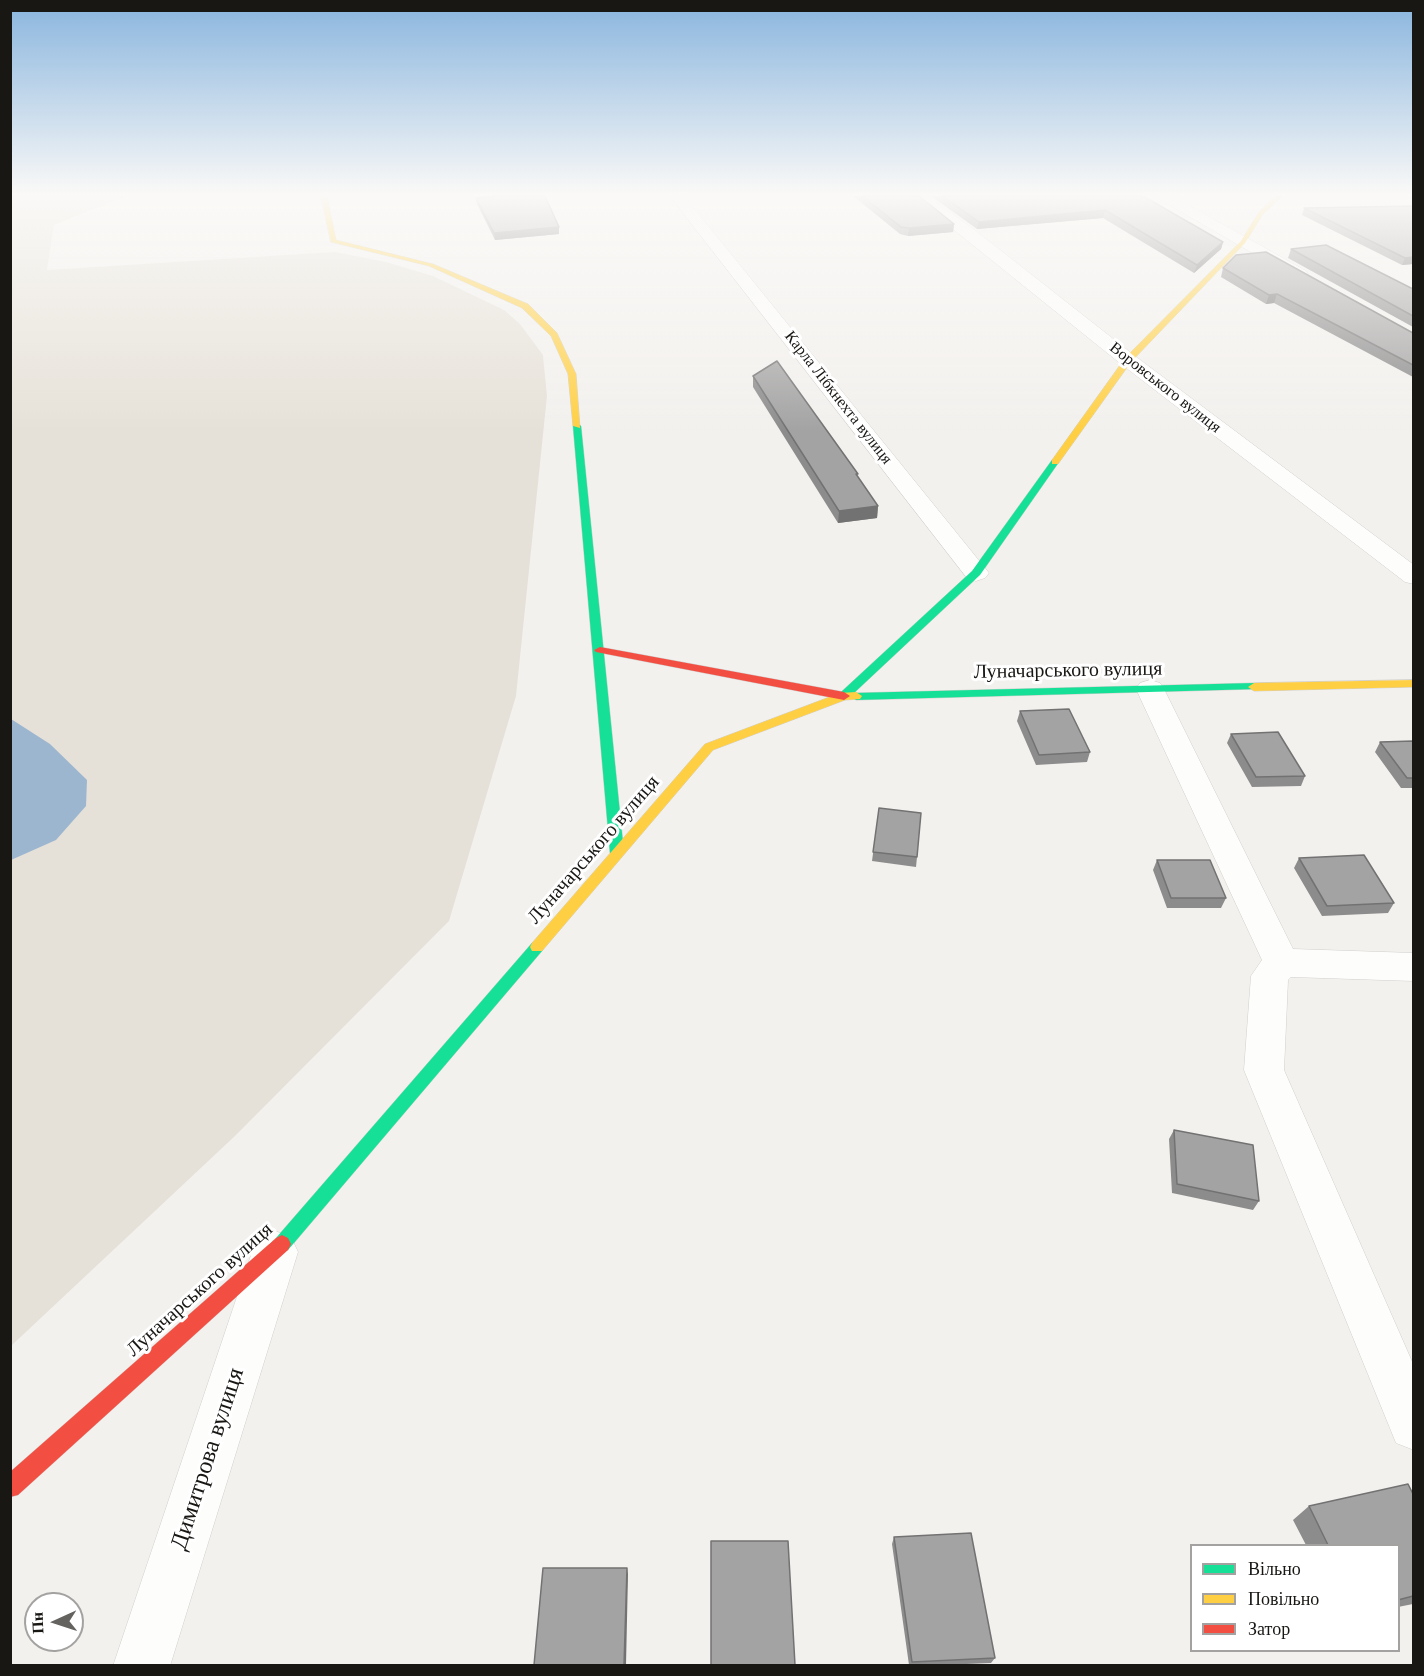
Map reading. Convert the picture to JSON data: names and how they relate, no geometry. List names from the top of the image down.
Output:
{
  "streets": {
    "street": [
      "Воровського вулиця",
      "Карла Лібкнехта вулиця",
      "Луначарського вулиця",
      "Димитрова вулиця"
    ]
  },
  "crossings": [
    ["Луначарського вулиця", "Димитрова вулиця"]
  ],
  "legend": ["Вільно", "Повільно", "Затор"],
  "north": "left"
}
